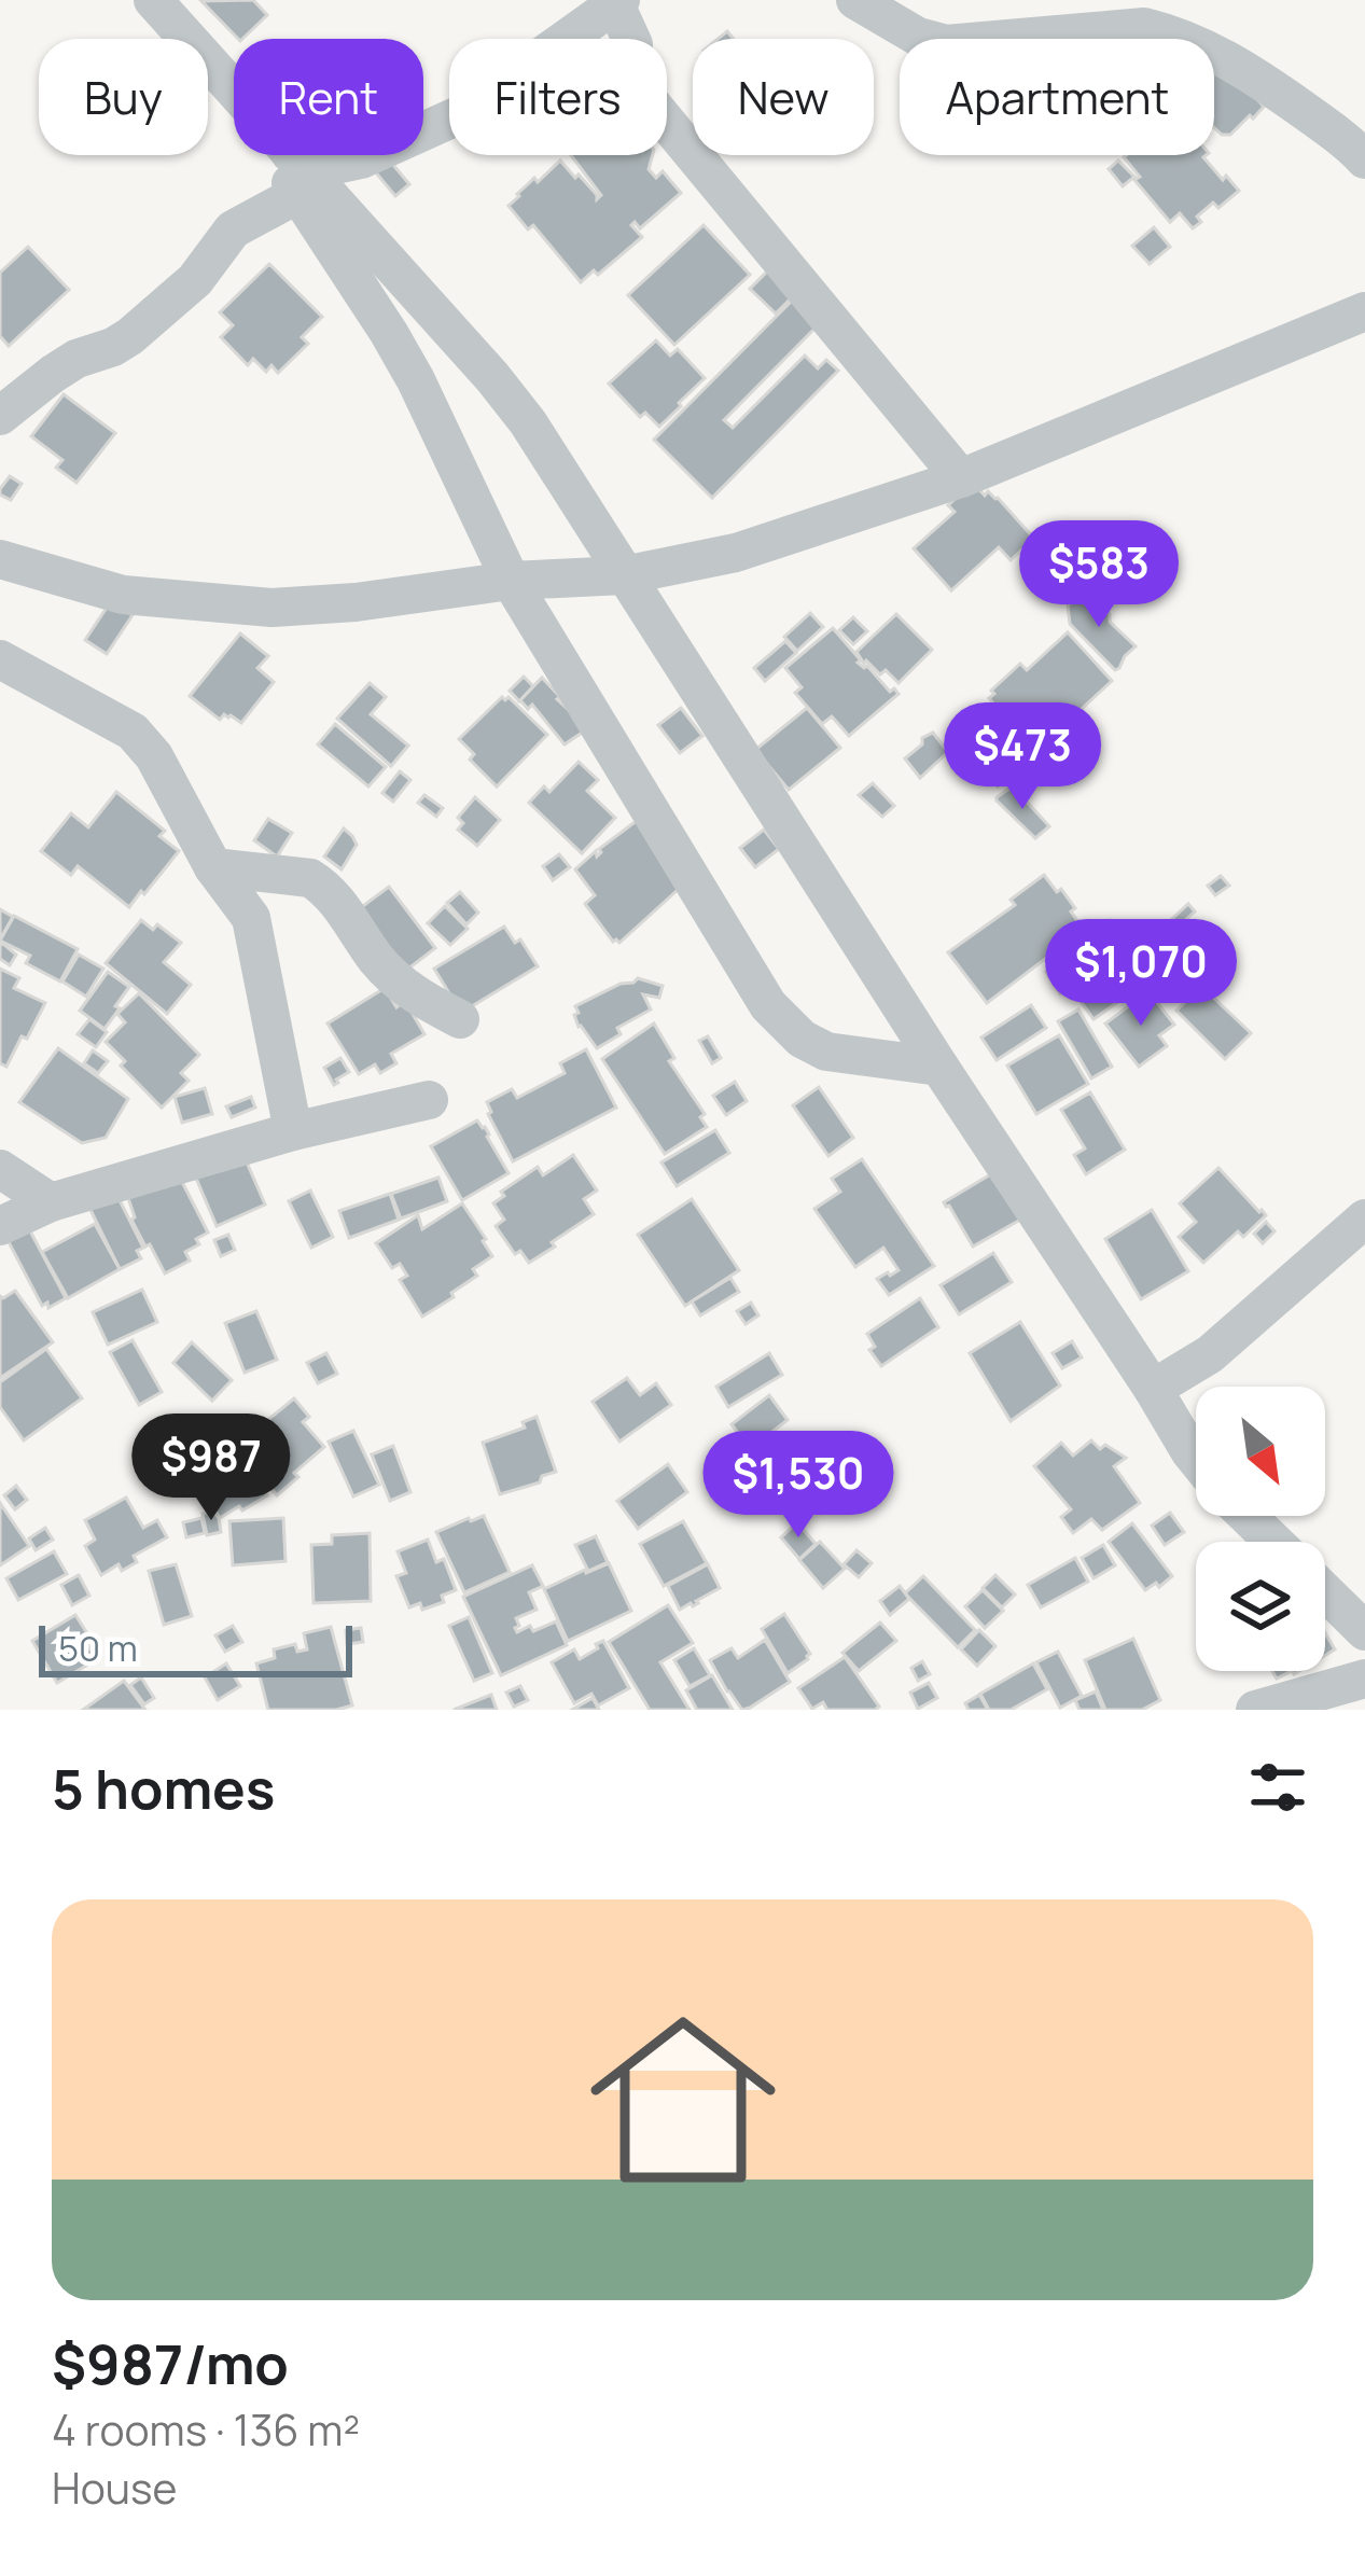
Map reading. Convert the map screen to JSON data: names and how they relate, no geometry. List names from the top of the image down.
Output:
{
  "scale_bar": "50 m",
  "north": "bottom right",
  "page": {
    "chip": [
      "Buy",
      "Rent",
      "Filters",
      "New",
      "Apartment"
    ],
    "price": [
      "$583",
      "$473",
      "$1,070",
      "$987",
      "$1,530"
    ],
    "scale": "50 m",
    "heading": "5 homes",
    "list": [
      {
        "name": "$987/mo",
        "note": "4 rooms · 136 m² · House"
      }
    ]
  }
}
